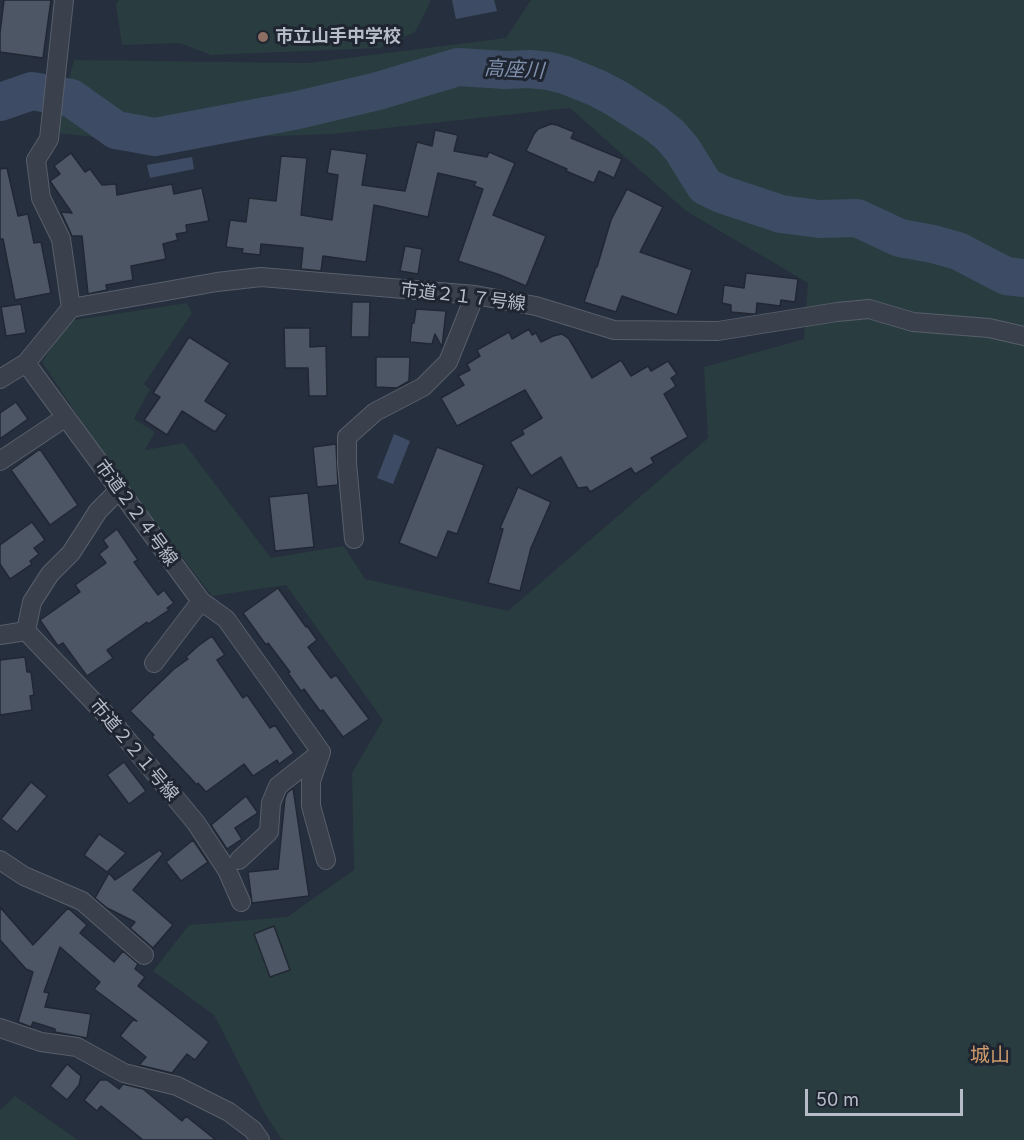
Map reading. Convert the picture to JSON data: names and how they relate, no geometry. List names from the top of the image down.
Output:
{
  "streets": {
    "street": ["市道２１７号線", "市道２２４号線", "市道２２１号線"]
  },
  "districts": ["城山"],
  "water": ["高座川"],
  "places": ["市立山手中学校"],
  "scale_bar": "50 m"
}
